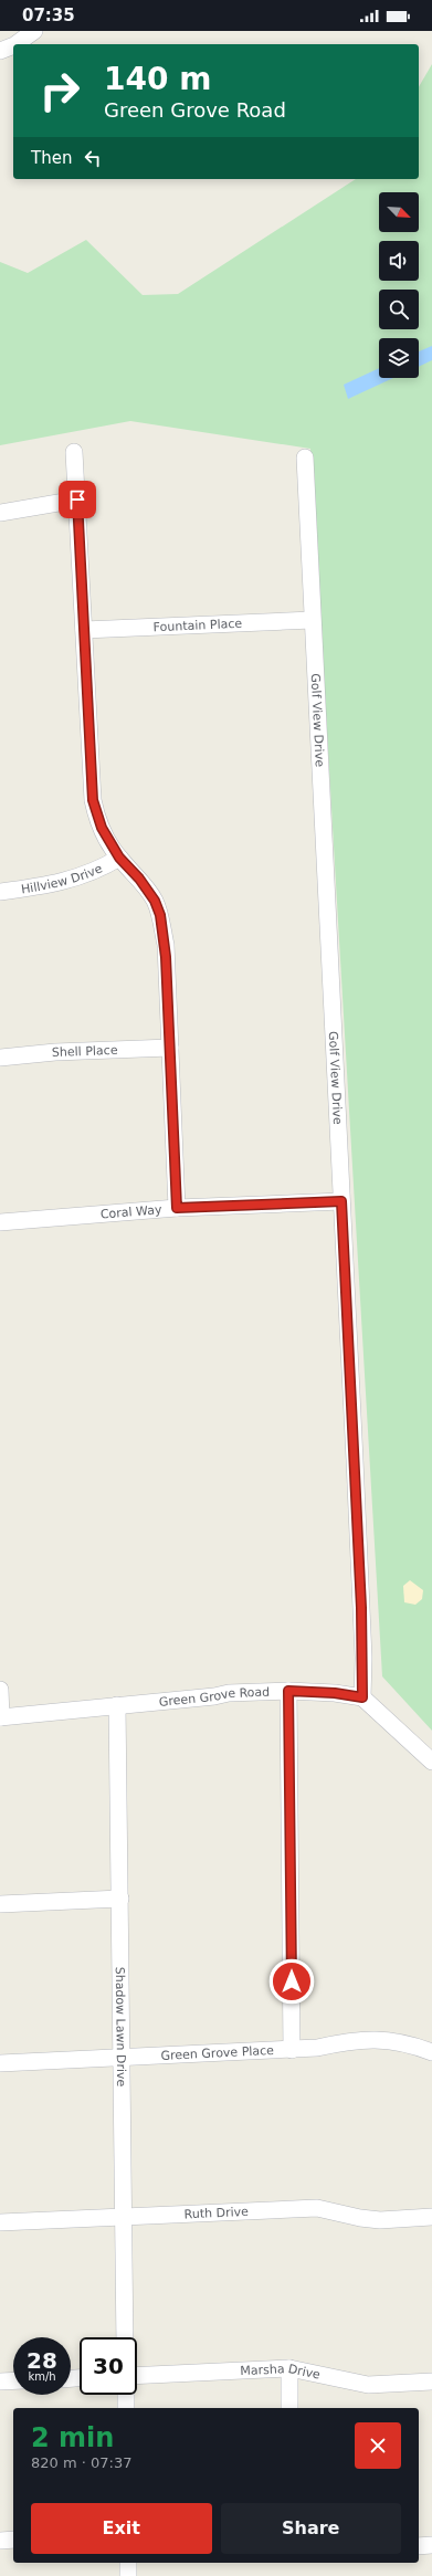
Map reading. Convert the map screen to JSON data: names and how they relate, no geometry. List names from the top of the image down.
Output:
{
  "streets": {
    "street": [
      "Fountain Place",
      "Golf View Drive",
      "Hillview Drive",
      "Shell Place",
      "Coral Way",
      "Green Grove Road",
      "Shadow Lawn Drive",
      "Green Grove Place",
      "Ruth Drive",
      "Marsha Drive"
    ]
  },
  "crossings": [
    ["Fountain Place", "Golf View Drive"],
    ["Golf View Drive", "Coral Way"],
    ["Golf View Drive", "Green Grove Road"],
    ["Green Grove Road", "Shadow Lawn Drive"],
    ["Shadow Lawn Drive", "Green Grove Place"],
    ["Shadow Lawn Drive", "Ruth Drive"]
  ],
  "north": "bottom right",
  "page": {
    "status": "07:35",
    "turn": ["140 m", "Green Grove Road"],
    "then": "Then",
    "speed": "28 km/h",
    "limit": "30",
    "heading": ["2 min", "820 m · 07:37"],
    "buttons": ["Exit", "Share"]
  }
}
